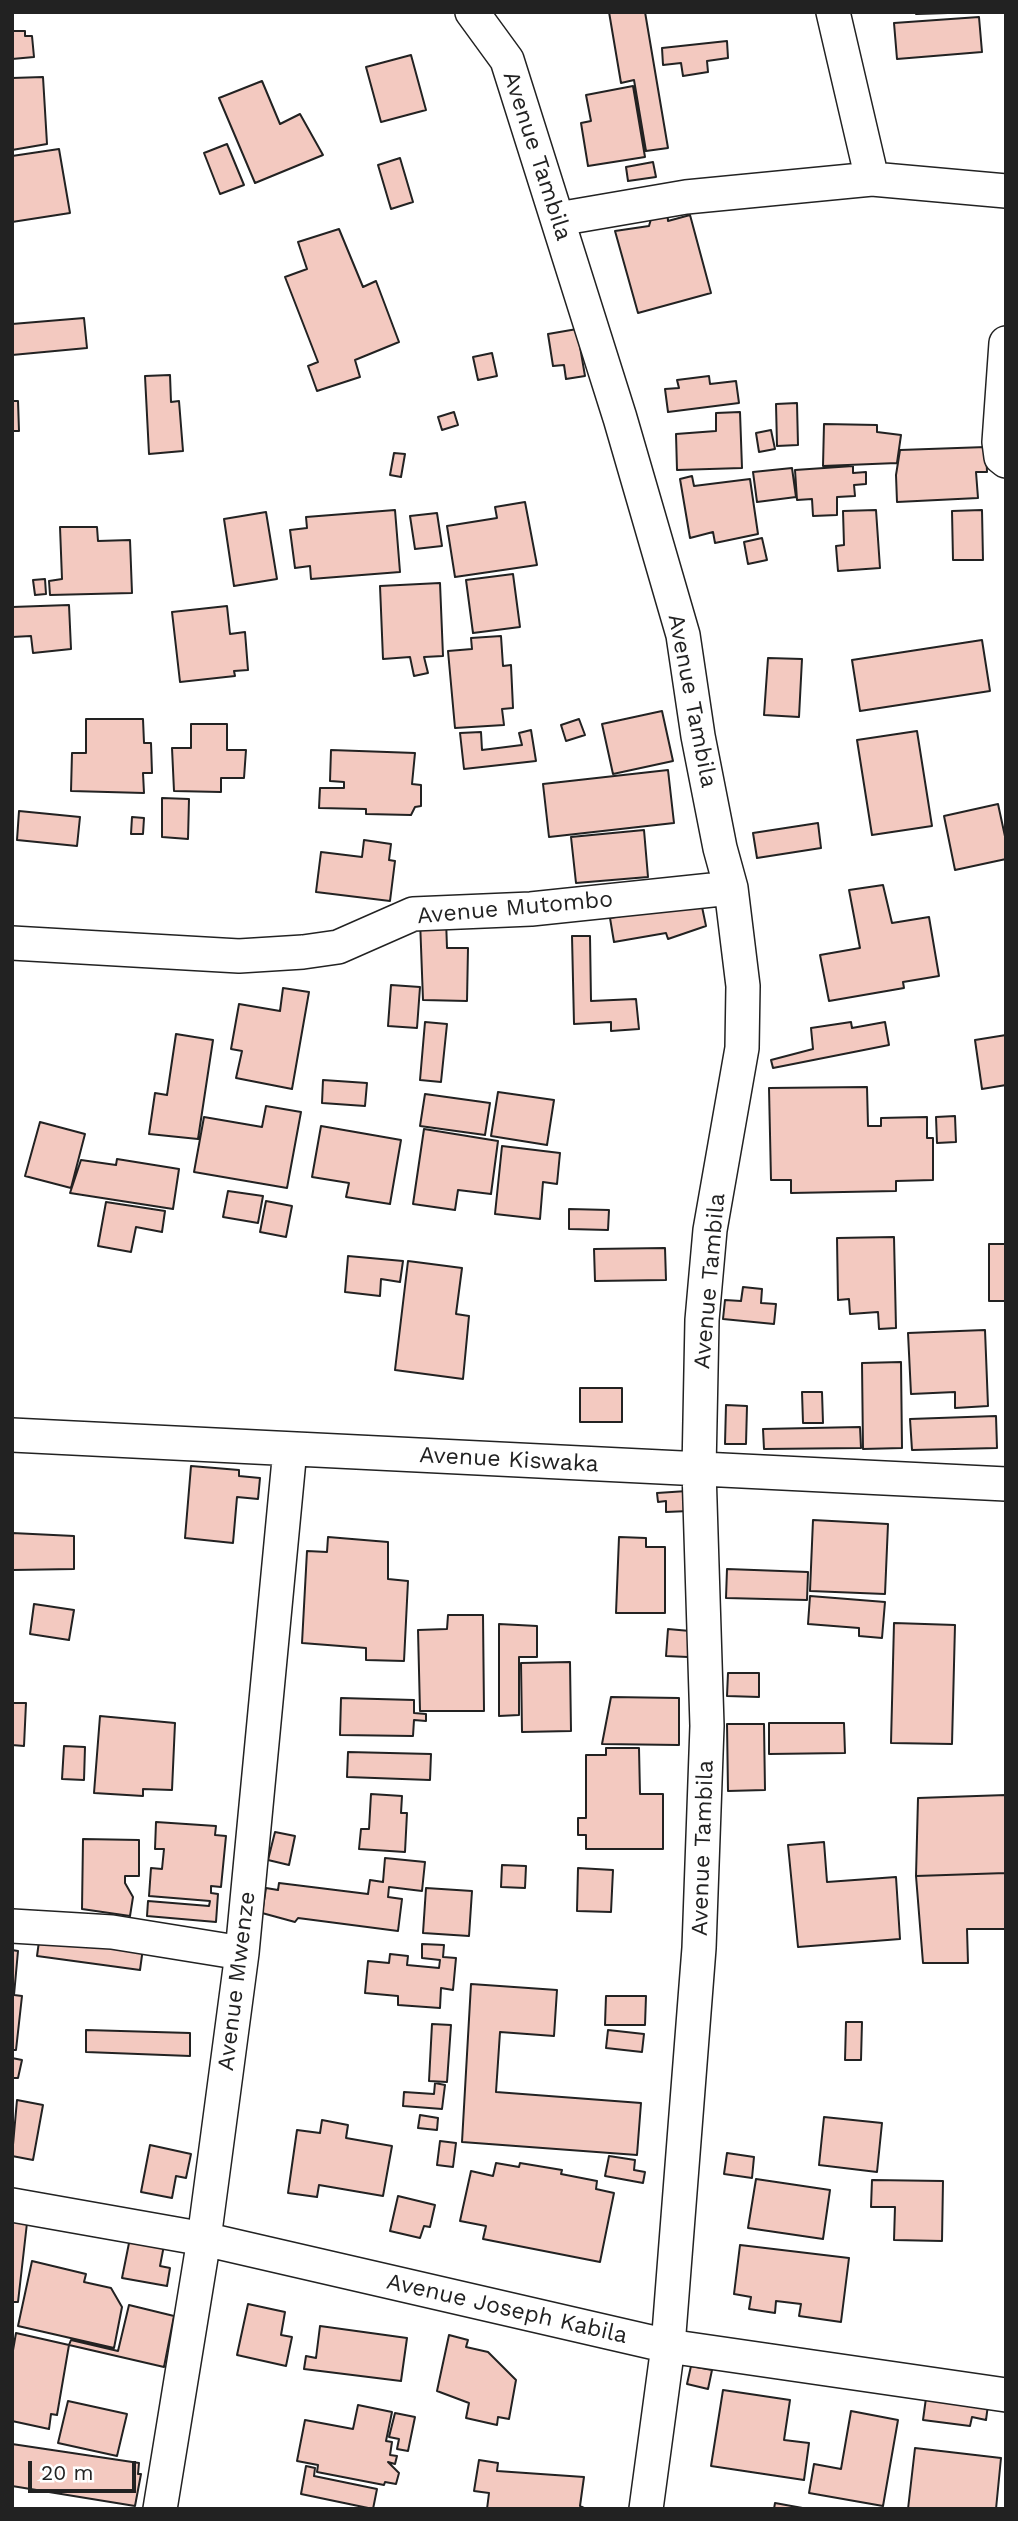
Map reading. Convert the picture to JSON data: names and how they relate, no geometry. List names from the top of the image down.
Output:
{
  "streets": {
    "street": [
      "Avenue Tambila",
      "Avenue Mutombo",
      "Avenue Kiswaka",
      "Avenue Mwenze",
      "Avenue Joseph Kabila"
    ]
  },
  "crossings": [
    ["Avenue Tambila", "Avenue Mutombo"],
    ["Avenue Tambila", "Avenue Kiswaka"],
    ["Avenue Tambila", "Avenue Joseph Kabila"],
    ["Avenue Kiswaka", "Avenue Mwenze"],
    ["Avenue Mwenze", "Avenue Joseph Kabila"]
  ],
  "scale_bar": "20 m"
}
